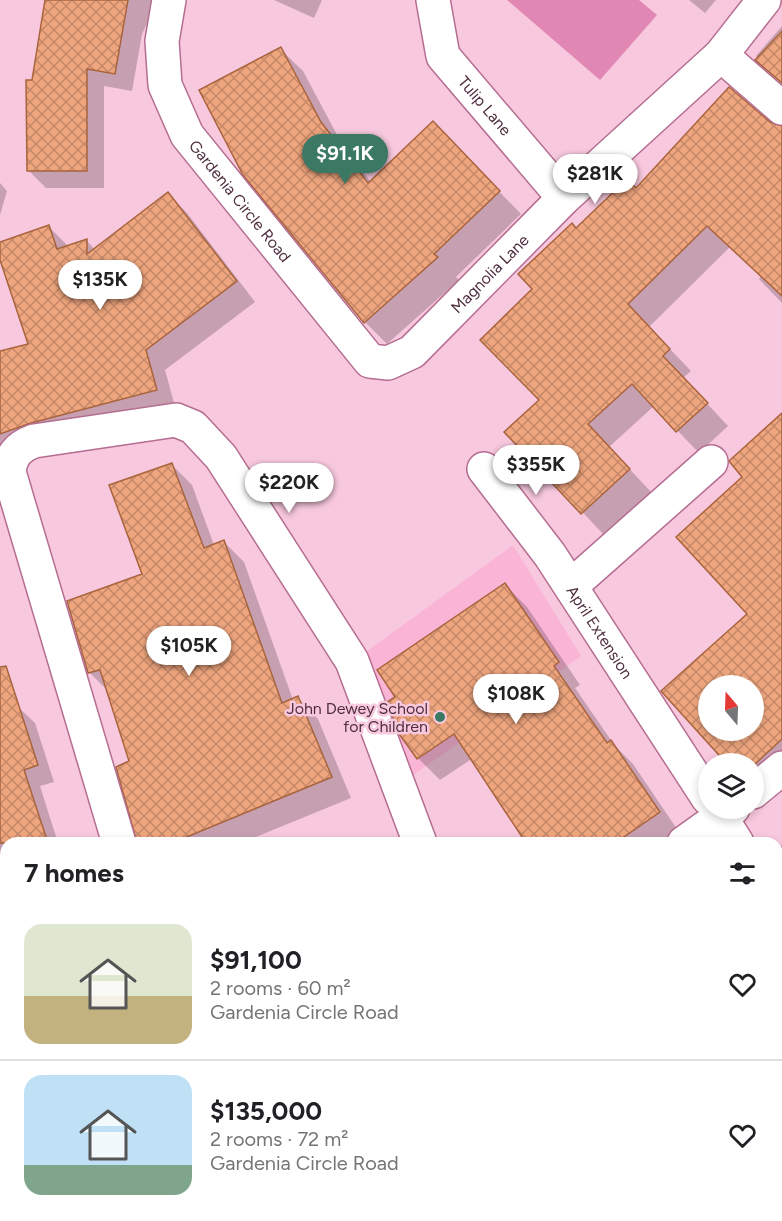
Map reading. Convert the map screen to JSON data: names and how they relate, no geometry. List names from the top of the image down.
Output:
{
  "streets": {
    "street": [
      "Tulip Lane",
      "Gardenia Circle Road",
      "Magnolia Lane",
      "April Extension"
    ]
  },
  "crossings": [
    ["Tulip Lane", "Magnolia Lane"],
    ["Gardenia Circle Road", "Magnolia Lane"]
  ],
  "places": ["John Dewey School for Children"],
  "north": "top",
  "page": {
    "price": [
      "$91.1K",
      "$281K",
      "$135K",
      "$355K",
      "$220K",
      "$105K",
      "$108K"
    ],
    "heading": "7 homes",
    "list": [
      {
        "name": "$91,100",
        "note": "2 rooms · 60 m² · Gardenia Circle Road"
      },
      {
        "name": "$135,000",
        "note": "2 rooms · 72 m² · Gardenia Circle Road"
      }
    ]
  }
}
